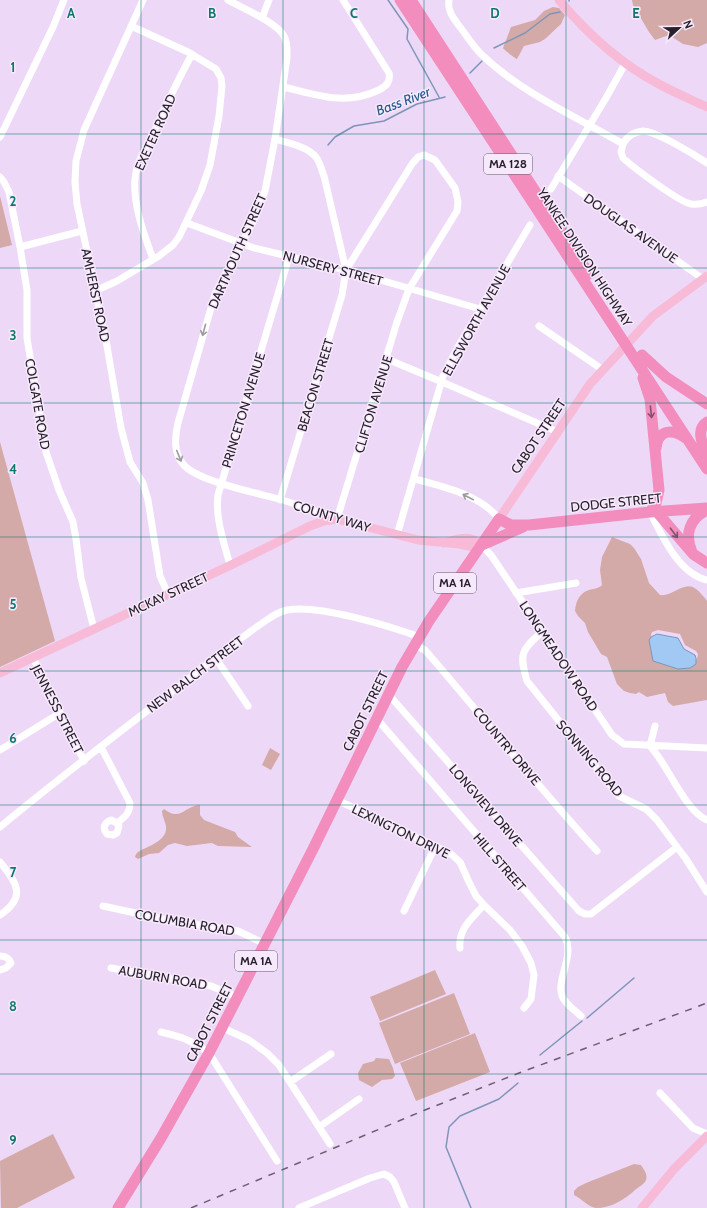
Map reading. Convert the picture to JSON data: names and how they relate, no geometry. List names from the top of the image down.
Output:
{
  "streets": {
    "highway": [
      "MA 128",
      "YANKEE DIVISION HIGHWAY",
      "CABOT STREET",
      "DODGE STREET",
      "MA 1A"
    ],
    "main road": ["COUNTY WAY", "MCKAY STREET"],
    "street": [
      "EXETER ROAD",
      "DOUGLAS AVENUE",
      "DARTMOUTH STREET",
      "NURSERY STREET",
      "AMHERST ROAD",
      "ELLSWORTH AVENUE",
      "BEACON STREET",
      "COLGATE ROAD",
      "CLIFTON AVENUE",
      "PRINCETON AVENUE",
      "LONGMEADOW ROAD",
      "NEW BALCH STREET",
      "JENNESS STREET",
      "COUNTRY DRIVE",
      "SONNING ROAD",
      "LONGVIEW DRIVE",
      "LEXINGTON DRIVE",
      "HILL STREET",
      "COLUMBIA ROAD",
      "AUBURN ROAD"
    ]
  },
  "crossings": [
    ["DOUGLAS AVENUE", "CABOT STREET"],
    ["DARTMOUTH STREET", "NURSERY STREET"],
    ["DARTMOUTH STREET", "PRINCETON AVENUE"],
    ["DARTMOUTH STREET", "COUNTY WAY"],
    ["NURSERY STREET", "ELLSWORTH AVENUE"],
    ["NURSERY STREET", "BEACON STREET"],
    ["NURSERY STREET", "CLIFTON AVENUE"],
    ["NURSERY STREET", "PRINCETON AVENUE"],
    ["AMHERST ROAD", "MCKAY STREET"],
    ["ELLSWORTH AVENUE", "COUNTY WAY"],
    ["BEACON STREET", "CLIFTON AVENUE"],
    ["BEACON STREET", "COUNTY WAY"],
    ["COLGATE ROAD", "MCKAY STREET"],
    ["CLIFTON AVENUE", "COUNTY WAY"],
    ["CLIFTON AVENUE", "MCKAY STREET"],
    ["PRINCETON AVENUE", "COUNTY WAY"],
    ["PRINCETON AVENUE", "MCKAY STREET"],
    ["CABOT STREET", "DODGE STREET"],
    ["CABOT STREET", "COUNTY WAY"],
    ["CABOT STREET", "LONGMEADOW ROAD"],
    ["CABOT STREET", "NEW BALCH STREET"],
    ["CABOT STREET", "COUNTRY DRIVE"],
    ["CABOT STREET", "LONGVIEW DRIVE"],
    ["CABOT STREET", "LEXINGTON DRIVE"],
    ["CABOT STREET", "HILL STREET"],
    ["CABOT STREET", "COLUMBIA ROAD"],
    ["CABOT STREET", "AUBURN ROAD"],
    ["DODGE STREET", "COUNTY WAY"],
    ["DODGE STREET", "LONGMEADOW ROAD"],
    ["COUNTY WAY", "MCKAY STREET"],
    ["COUNTY WAY", "LONGMEADOW ROAD"],
    ["MCKAY STREET", "JENNESS STREET"],
    ["LONGMEADOW ROAD", "SONNING ROAD"],
    ["NEW BALCH STREET", "JENNESS STREET"],
    ["NEW BALCH STREET", "COUNTRY DRIVE"],
    ["SONNING ROAD", "LONGVIEW DRIVE"]
  ],
  "one_way": ["DARTMOUTH STREET"],
  "water": ["Bass River"],
  "north": "right",
  "grid": {
    "columns": [
      "A",
      "B",
      "C",
      "D",
      "E"
    ],
    "rows": [
      "1",
      "2",
      "3",
      "4",
      "5",
      "6",
      "7",
      "8",
      "9"
    ]
  }
}
